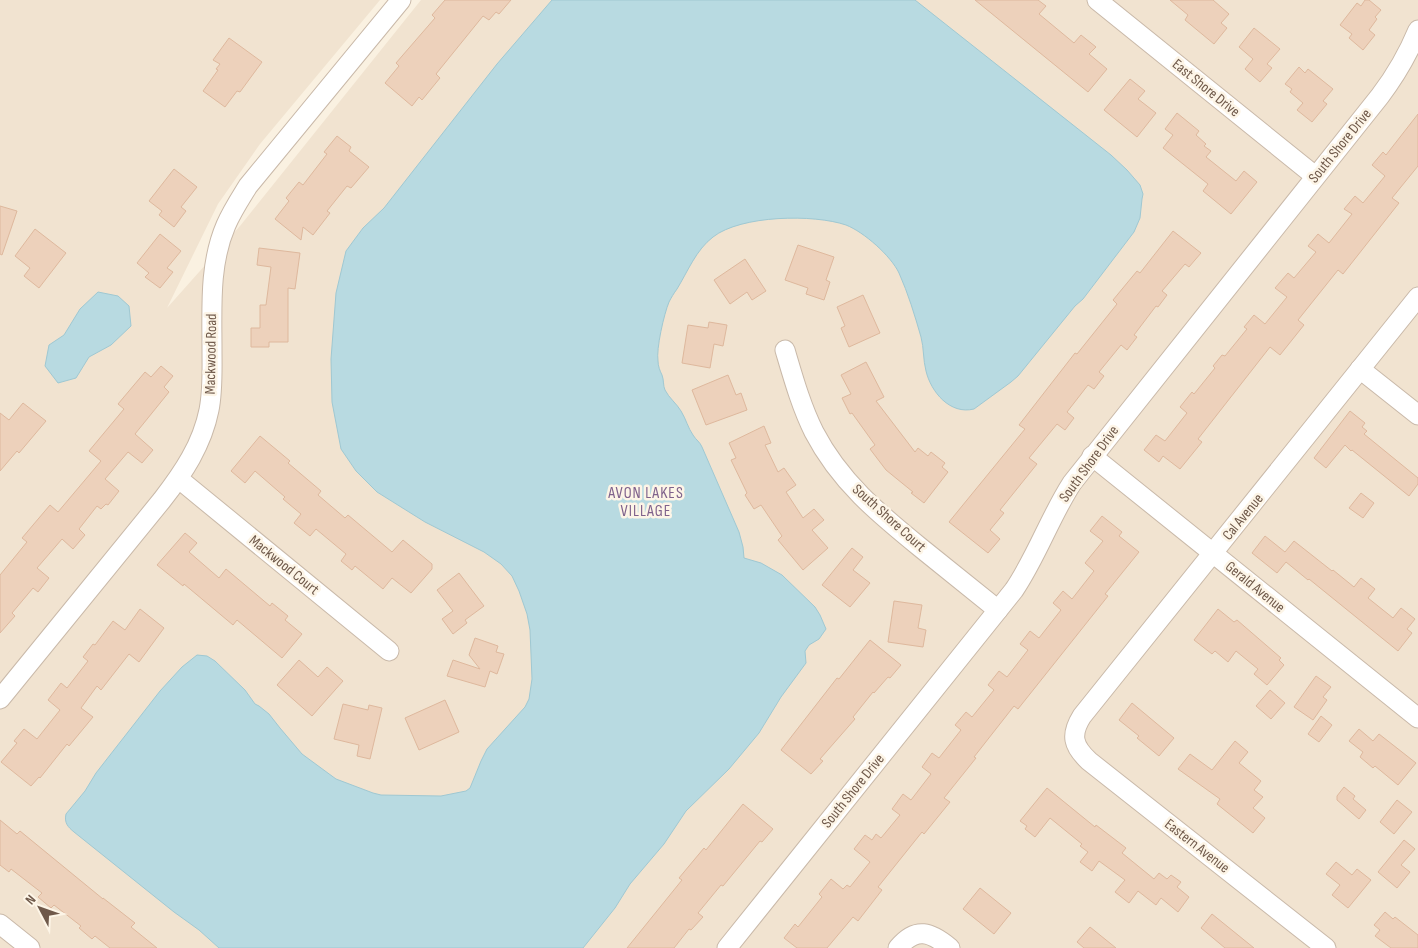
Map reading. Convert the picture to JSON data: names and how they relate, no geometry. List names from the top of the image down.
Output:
{
  "streets": {
    "street": [
      "East Shore Drive",
      "South Shore Drive",
      "Mackwood Road",
      "Cal Avenue",
      "South Shore Court",
      "Mackwood Court",
      "Gerald Avenue",
      "Eastern Avenue"
    ]
  },
  "crossings": [
    ["East Shore Drive", "South Shore Drive"],
    ["South Shore Drive", "South Shore Court"],
    ["South Shore Drive", "Gerald Avenue"],
    ["Mackwood Road", "Mackwood Court"],
    ["Cal Avenue", "Gerald Avenue"],
    ["Cal Avenue", "Eastern Avenue"]
  ],
  "districts": ["AVON LAKES VILLAGE"],
  "north": "top left"
}
